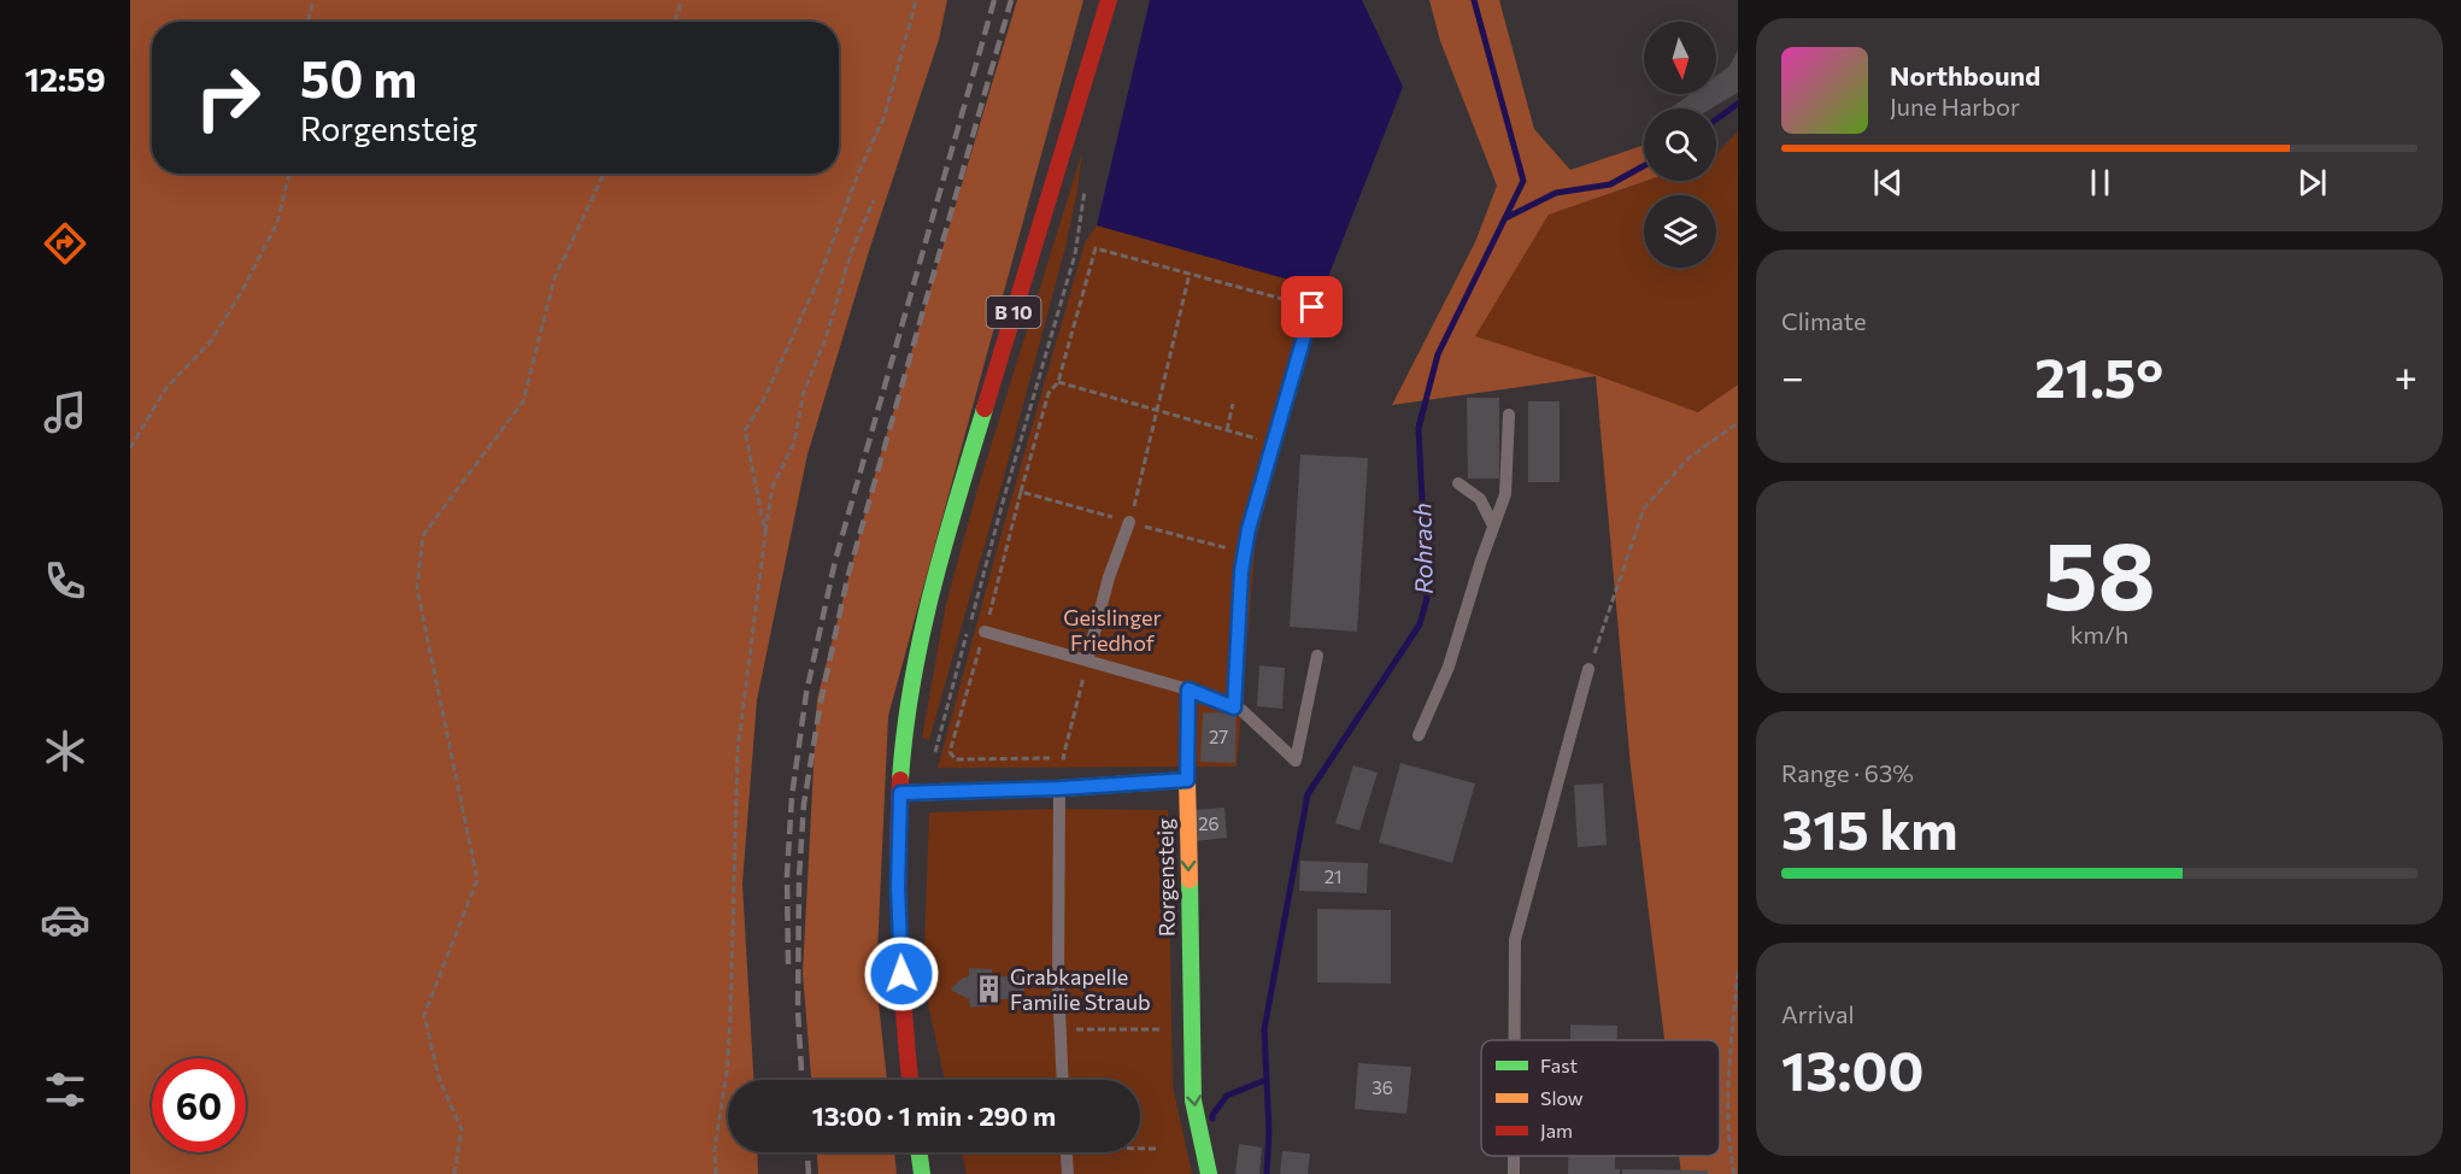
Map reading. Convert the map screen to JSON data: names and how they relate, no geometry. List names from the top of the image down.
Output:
{
  "streets": {
    "main road": ["B 10", "Rorgensteig"]
  },
  "one_way": ["Rorgensteig"],
  "water": ["Rohrach"],
  "parks": ["Geislinger Friedhof"],
  "places": {
    "building": ["Grabkapelle Familie Straub"]
  },
  "house_numbers": [
    "27",
    "26",
    "21",
    "36"
  ],
  "legend": ["Fast", "Slow", "Jam"],
  "north": "bottom",
  "page": {
    "tabs": "12:59",
    "turn": ["50 m", "Rorgensteig"],
    "song": ["Northbound", "June Harbor"],
    "tile": [
      "Climate",
      ["58", "km/h"],
      ["Range · 63%", "315 km"],
      ["Arrival", "13:00"]
    ],
    "heat": ["−", "21.5°", "+"],
    "limit": "60",
    "trip": "13:00 · 1 min · 290 m"
  }
}
